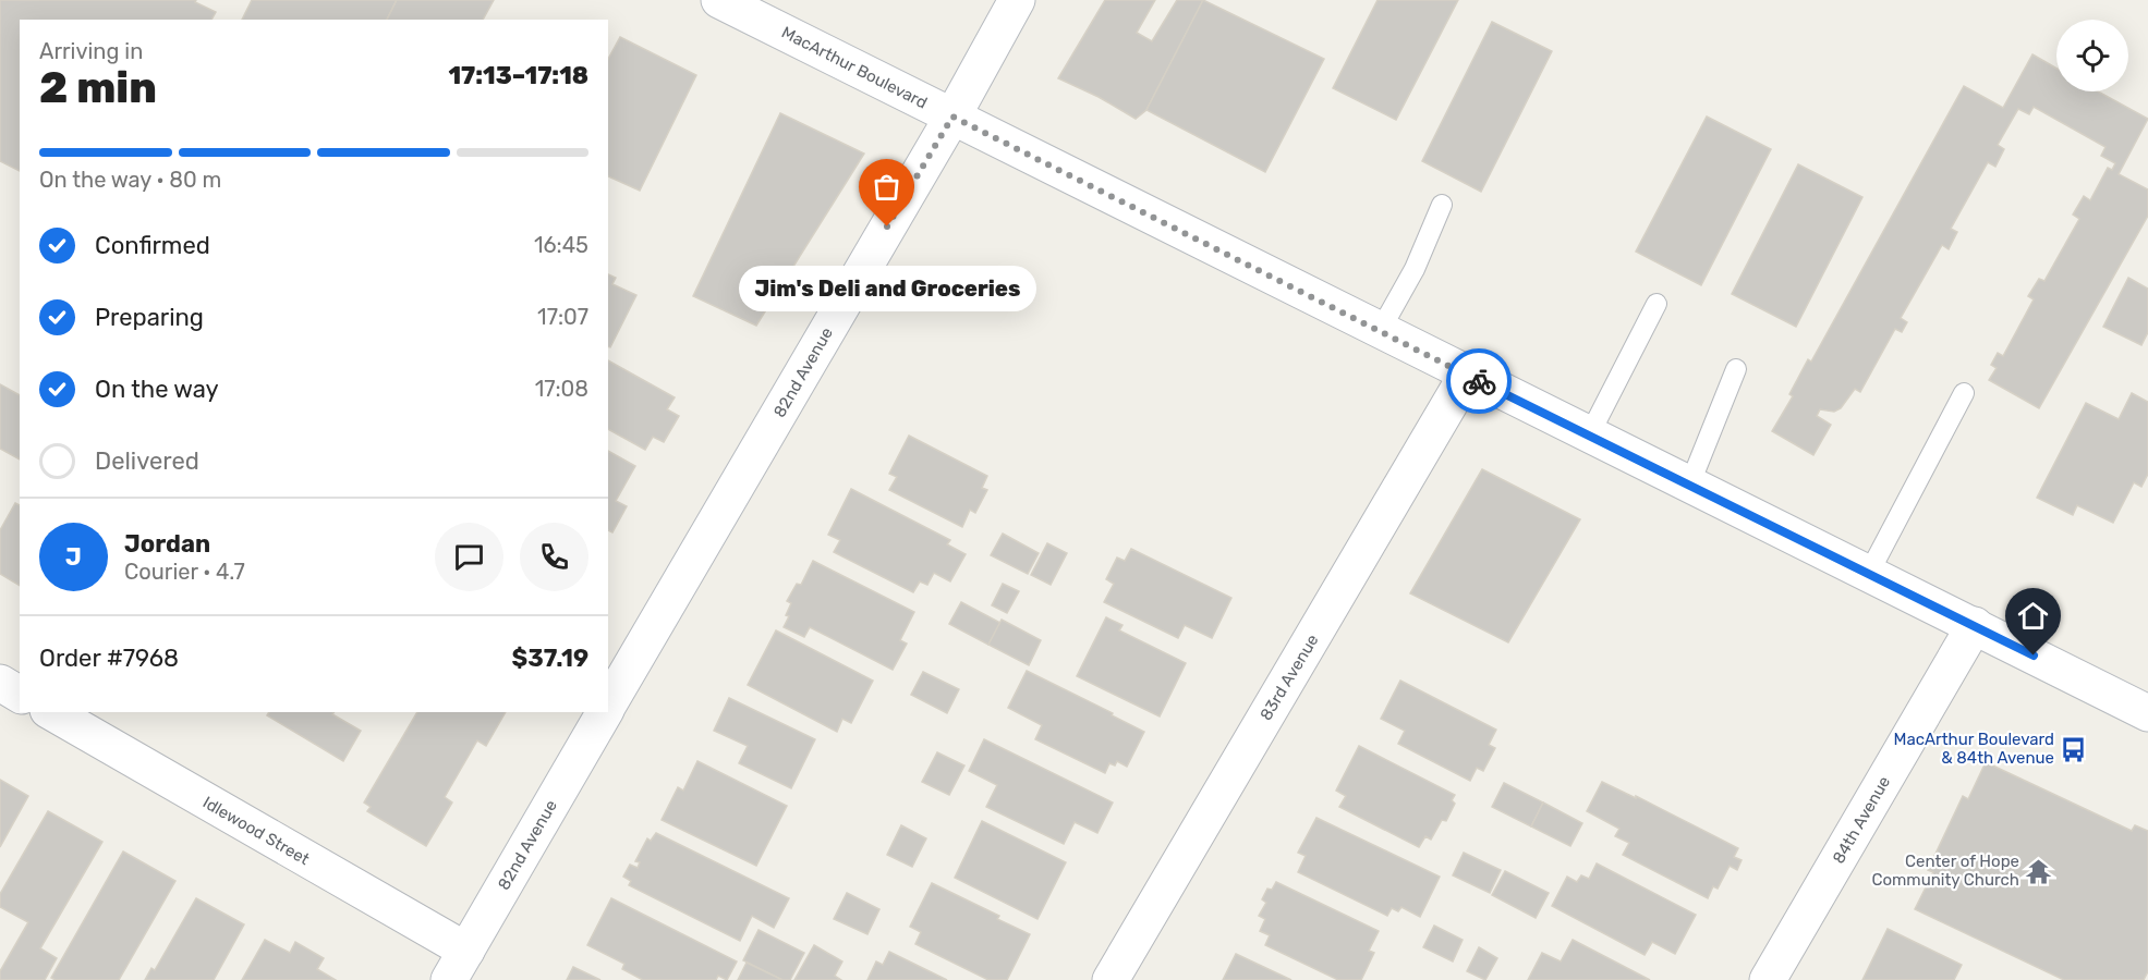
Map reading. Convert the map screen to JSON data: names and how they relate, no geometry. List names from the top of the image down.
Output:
{
  "streets": {
    "street": [
      "MacArthur Boulevard",
      "82nd Avenue",
      "83rd Avenue",
      "84th Avenue",
      "Idlewood Street"
    ]
  },
  "crossings": [
    ["MacArthur Boulevard", "82nd Avenue"],
    ["MacArthur Boulevard", "83rd Avenue"],
    ["MacArthur Boulevard", "84th Avenue"],
    ["82nd Avenue", "Idlewood Street"]
  ],
  "places": {
    "other": ["Jim's Deli and Groceries"],
    "bus stop": ["MacArthur Boulevard & 84th Avenue"],
    "temple": ["Center of Hope Community Church"]
  },
  "page": {
    "heading": ["2 min", "Arriving in", "17:13–17:18"],
    "panel": [
      "Jordan",
      "Courier · 4.7",
      "Order #7968",
      "$37.19"
    ],
    "bar": "On the way · 80 m",
    "list": [
      ["Confirmed", "16:45"],
      ["Preparing", "17:07"],
      ["On the way", "17:08"],
      "Delivered"
    ],
    "bubble": "Jim's Deli and Groceries",
    "round": "J"
  }
}
